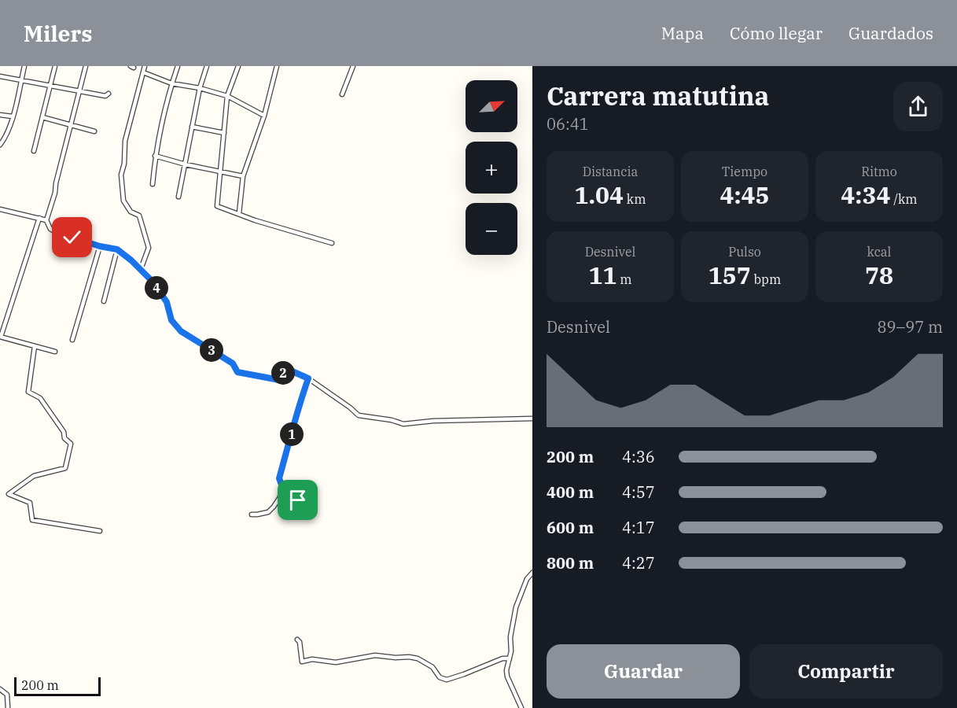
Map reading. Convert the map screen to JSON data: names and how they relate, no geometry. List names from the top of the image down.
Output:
{
  "scale_bar": "200 m",
  "north": "top right",
  "page": {
    "header": "Milers",
    "nav": ["Mapa", "Cómo llegar", "Guardados"],
    "heading": ["Carrera matutina", "06:41"],
    "map_buttons": ["+", "−"],
    "stats": [
      ["Distancia", "1.04 km"],
      ["Tiempo", "4:45"],
      ["Ritmo", "4:34 /km"],
      ["Desnivel", "11 m"],
      ["Pulso", "157 bpm"],
      ["kcal", "78"]
    ],
    "pins": [
      "4",
      "3",
      "2",
      "1"
    ],
    "chart": ["Desnivel", "89–97 m"],
    "list": [
      {
        "name": "200 m",
        "note": "4:36"
      },
      {
        "name": "400 m",
        "note": "4:57"
      },
      {
        "name": "600 m",
        "note": "4:17"
      },
      {
        "name": "800 m",
        "note": "4:27"
      }
    ],
    "buttons": ["Guardar", "Compartir"],
    "scale": "200 m"
  }
}
